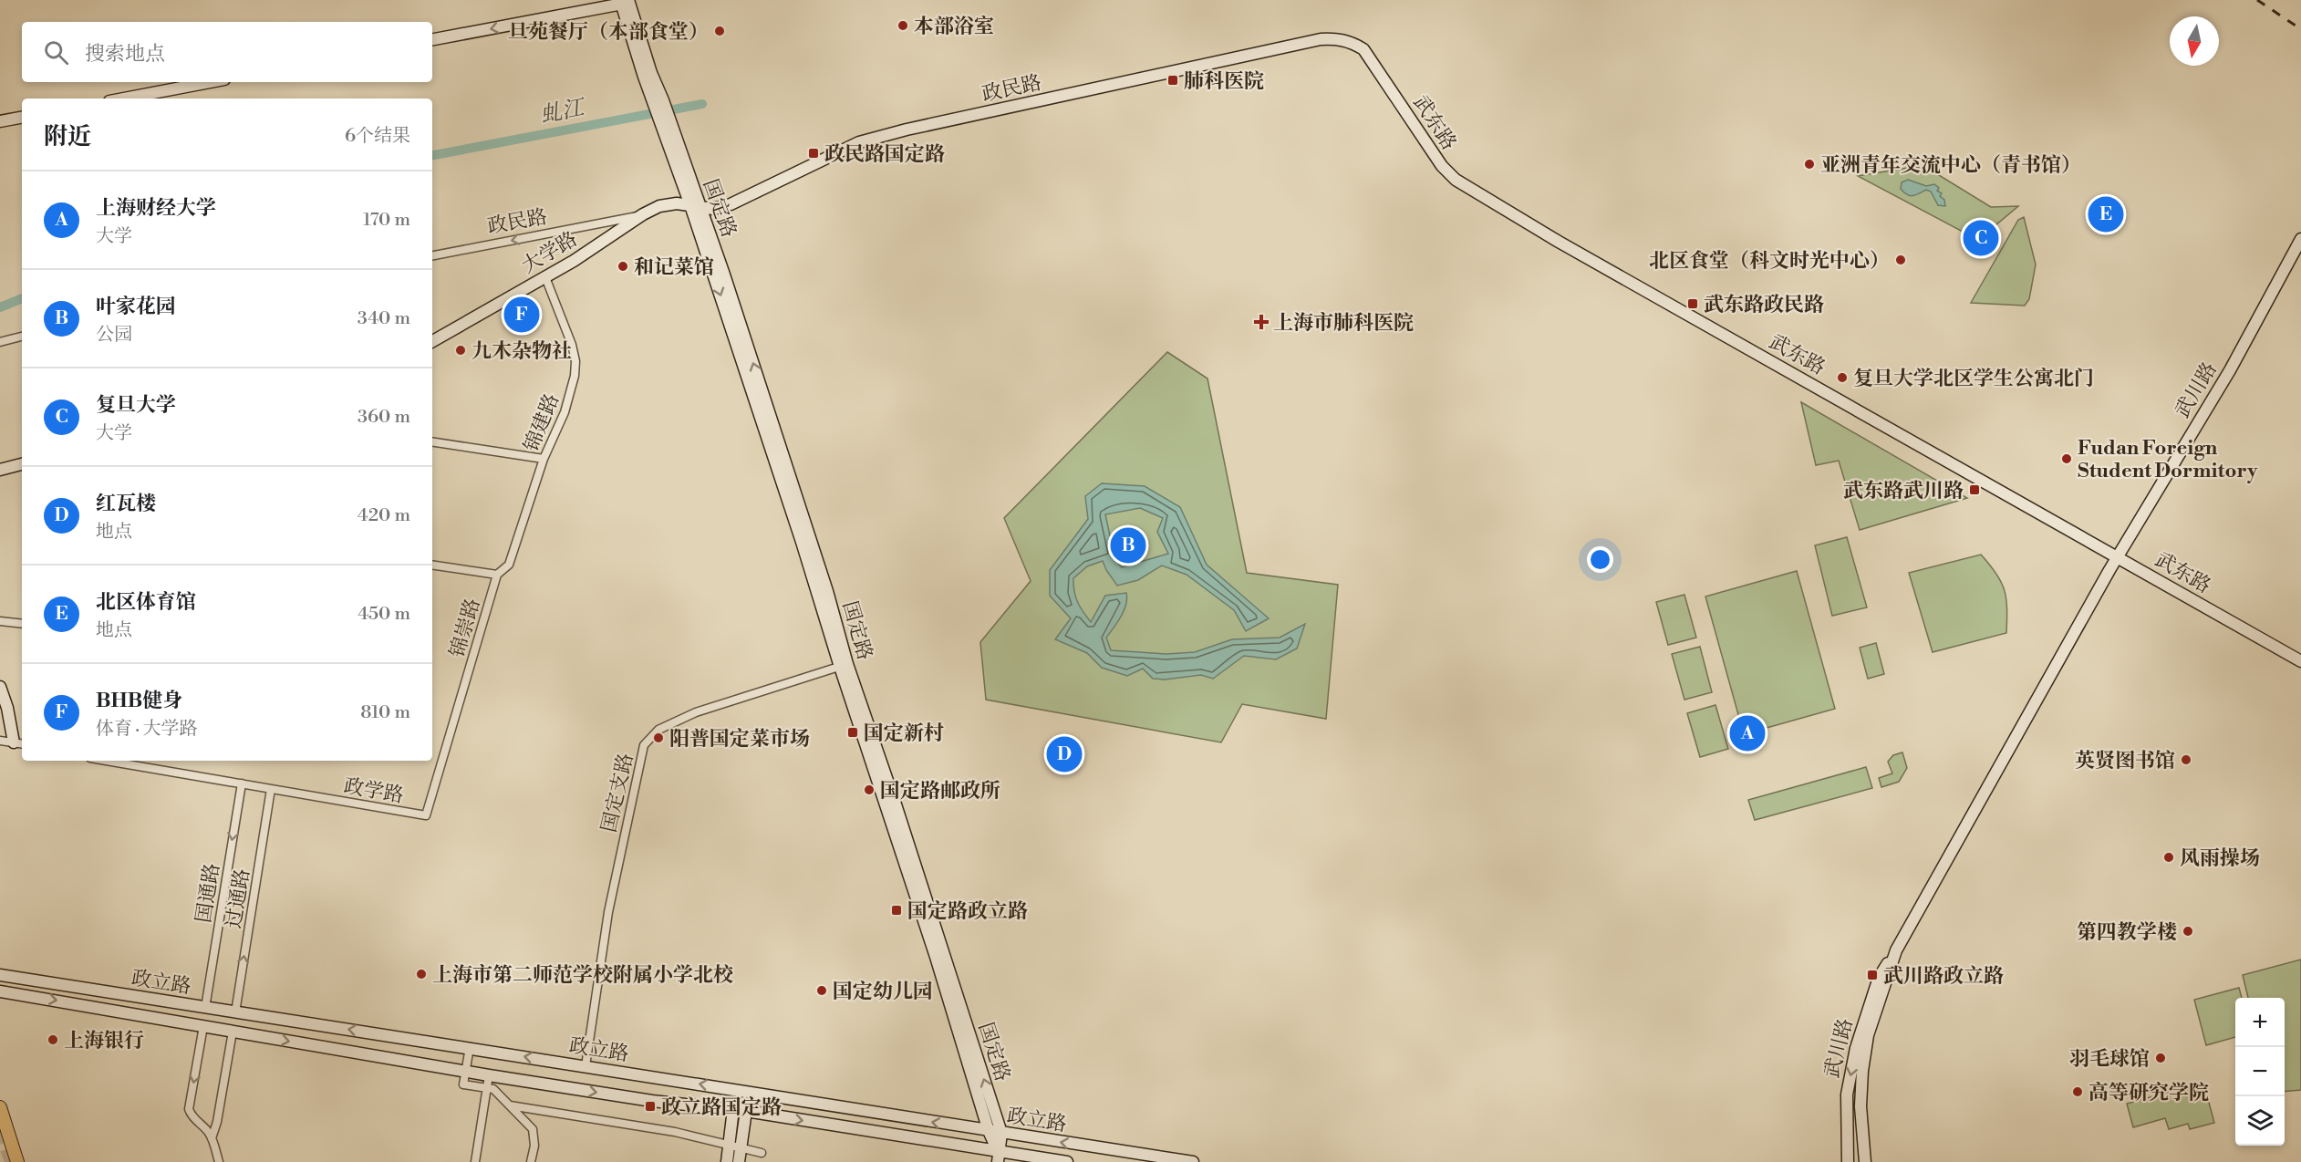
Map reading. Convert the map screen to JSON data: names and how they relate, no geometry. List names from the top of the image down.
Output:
{
  "streets": {
    "street": [
      "政民路",
      "武东路",
      "国定路",
      "大学路",
      "武川路",
      "锦建路",
      "锦崇路",
      "政学路",
      "国定支路",
      "国通路",
      "过通路",
      "政立路"
    ]
  },
  "crossings": [
    ["政民路", "武东路"],
    ["政民路", "国定路"],
    ["政民路", "大学路"],
    ["武东路", "武川路"],
    ["国定路", "大学路"],
    ["国定路", "国定支路"],
    ["国定路", "政立路"],
    ["大学路", "锦建路"],
    ["锦建路", "锦崇路"],
    ["锦崇路", "政学路"],
    ["政学路", "国通路"],
    ["政学路", "过通路"],
    ["国定支路", "政立路"],
    ["国通路", "政立路"],
    ["过通路", "政立路"]
  ],
  "one_way": ["国通路", "过通路"],
  "water": ["虬江"],
  "places": {
    "other": [
      "本部浴室",
      "旦苑餐厅（本部食堂）",
      "亚洲青年交流中心（青书馆）",
      "北区食堂（科文时光中心）",
      "和记菜馆",
      "九木杂物社",
      "复旦大学北区学生公寓北门",
      "Fudan Foreign Student Dormitory",
      "阳普国定菜市场",
      "英贤图书馆",
      "国定路邮政所",
      "风雨操场",
      "第四教学楼",
      "上海市第二师范学校附属小学北校",
      "国定幼儿园",
      "上海银行",
      "羽毛球馆",
      "高等研究学院"
    ],
    "transit": [
      "肺科医院",
      "政民路国定路",
      "武东路政民路",
      "武东路武川路",
      "国定新村",
      "国定路政立路",
      "武川路政立路",
      "政立路国定路"
    ],
    "health": ["上海市肺科医院"]
  },
  "north": "bottom",
  "page": {
    "search": "搜索地点",
    "heading": ["附近", "6个结果"],
    "list": [
      {
        "mark": "A",
        "name": "上海财经大学",
        "note": "大学",
        "value": "170 m"
      },
      {
        "mark": "B",
        "name": "叶家花园",
        "note": "公园",
        "value": "340 m"
      },
      {
        "mark": "C",
        "name": "复旦大学",
        "note": "大学",
        "value": "360 m"
      },
      {
        "mark": "D",
        "name": "红瓦楼",
        "note": "地点",
        "value": "420 m"
      },
      {
        "mark": "E",
        "name": "北区体育馆",
        "note": "地点",
        "value": "450 m"
      },
      {
        "mark": "F",
        "name": "BHB健身",
        "note": "体育 · 大学路",
        "value": "810 m"
      }
    ],
    "pins": [
      "E",
      "C",
      "F",
      "B",
      "A",
      "D"
    ],
    "map_buttons": ["+", "−"]
  }
}
